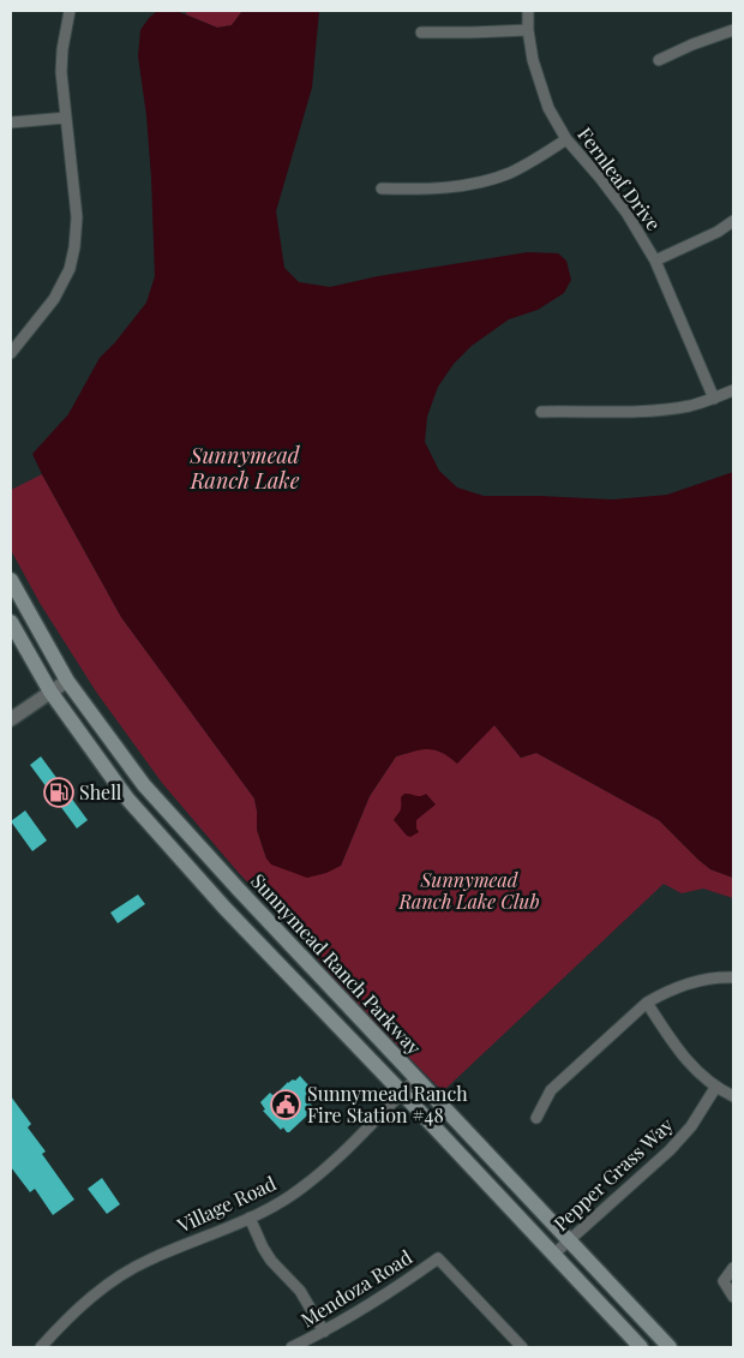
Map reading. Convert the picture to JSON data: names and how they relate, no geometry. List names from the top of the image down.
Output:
{
  "streets": {
    "main road": ["Sunnymead Ranch Parkway"],
    "street": [
      "Fernleaf Drive",
      "Pepper Grass Way",
      "Village Road",
      "Mendoza Road"
    ]
  },
  "crossings": [
    ["Sunnymead Ranch Parkway", "Pepper Grass Way"],
    ["Sunnymead Ranch Parkway", "Village Road"]
  ],
  "water": ["Sunnymead Ranch Lake"],
  "parks": ["Sunnymead Ranch Lake Club"],
  "places": {
    "fuel station": ["Shell"],
    "public building": ["Sunnymead Ranch Fire Station #48"]
  }
}
